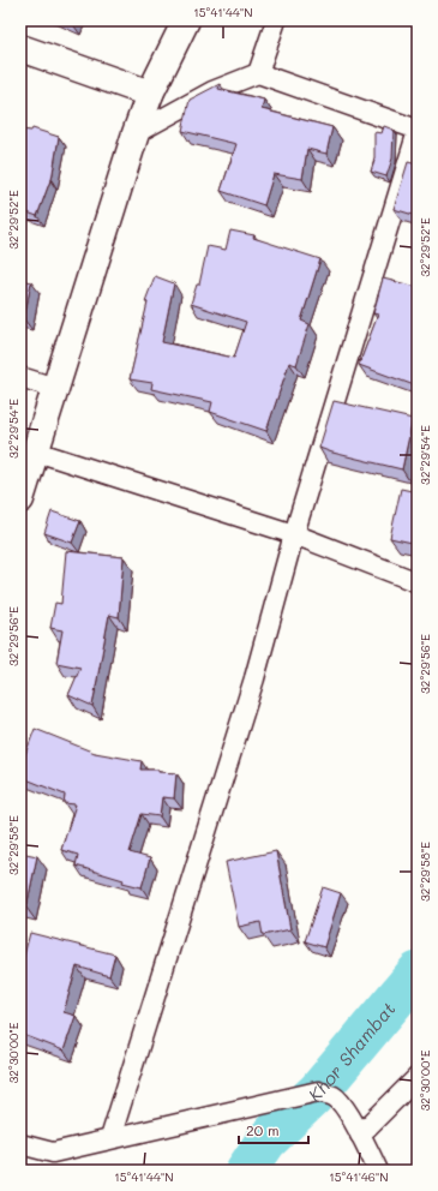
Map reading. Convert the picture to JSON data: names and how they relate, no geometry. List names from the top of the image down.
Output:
{
  "water": ["Khor Shambat"],
  "scale_bar": "20 m",
  "coordinates": [
    "15°41'44\"N",
    "32°29'52\"E",
    "32°29'54\"E",
    "32°29'56\"E",
    "32°29'58\"E",
    "32°30'00\"E",
    "15°41'46\"N"
  ]
}
